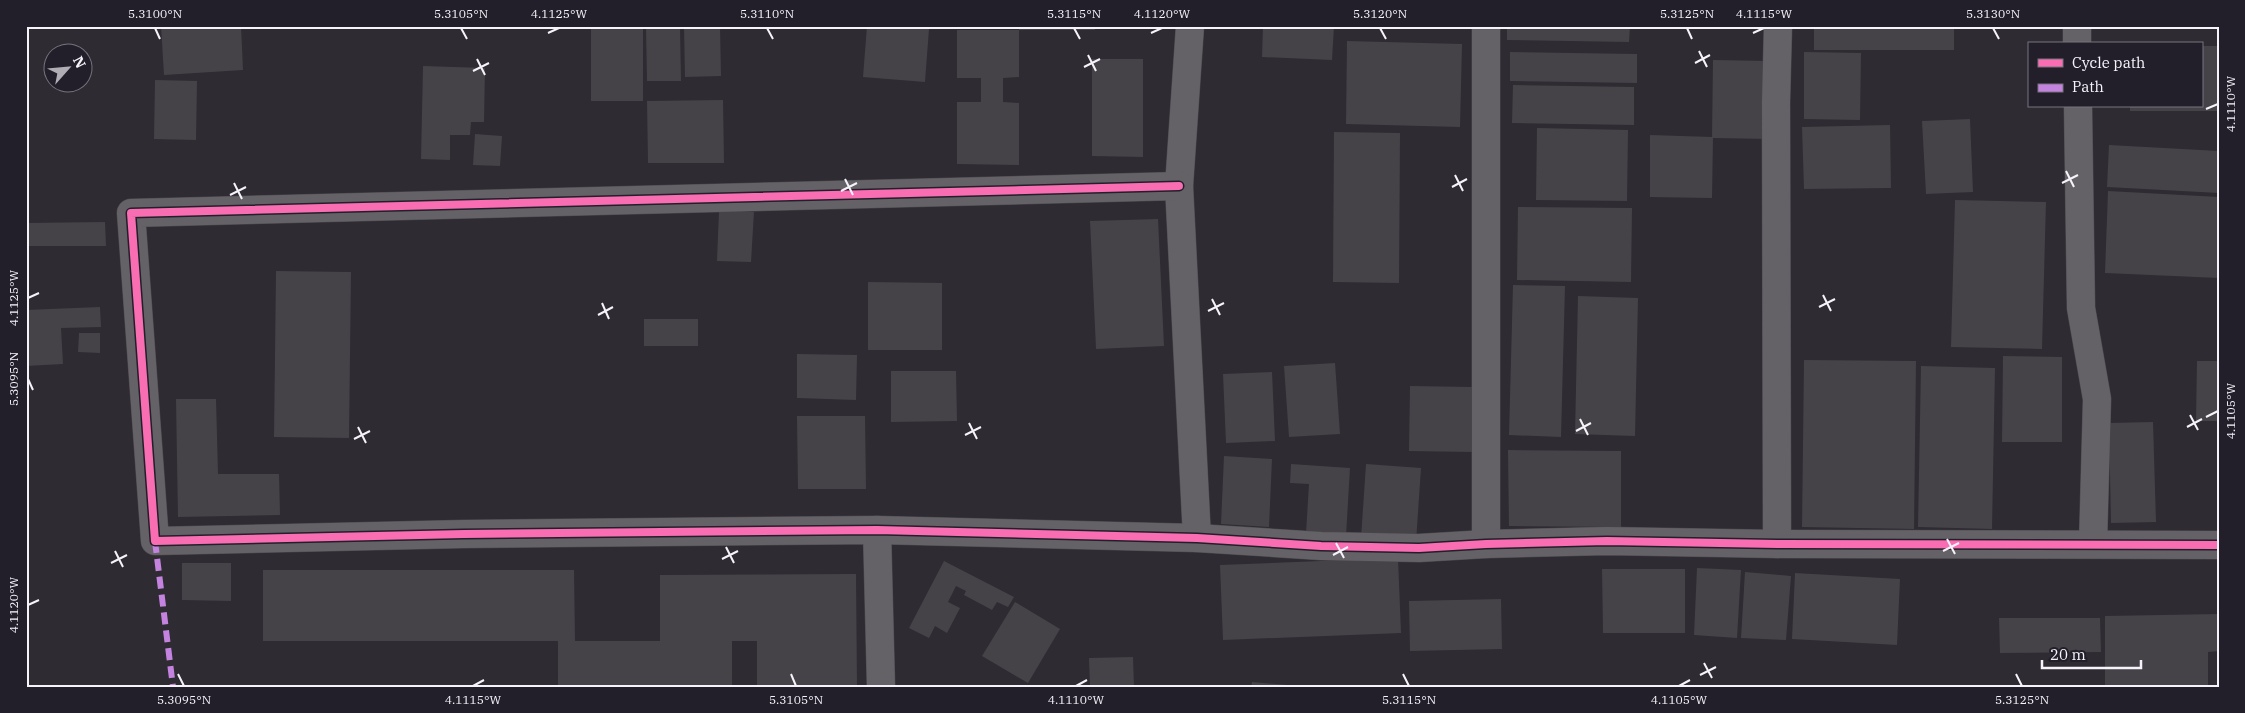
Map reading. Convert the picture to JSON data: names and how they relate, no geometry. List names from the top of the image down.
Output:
{
  "legend": ["Cycle path", "Path"],
  "scale_bar": "20 m",
  "north": "top right",
  "coordinates": [
    "5.3100°N",
    "5.3105°N",
    "4.1125°W",
    "5.3110°N",
    "5.3115°N",
    "4.1120°W",
    "5.3120°N",
    "5.3125°N",
    "4.1115°W",
    "5.3130°N",
    "4.1110°W",
    "5.3095°N",
    "4.1105°W"
  ]
}
